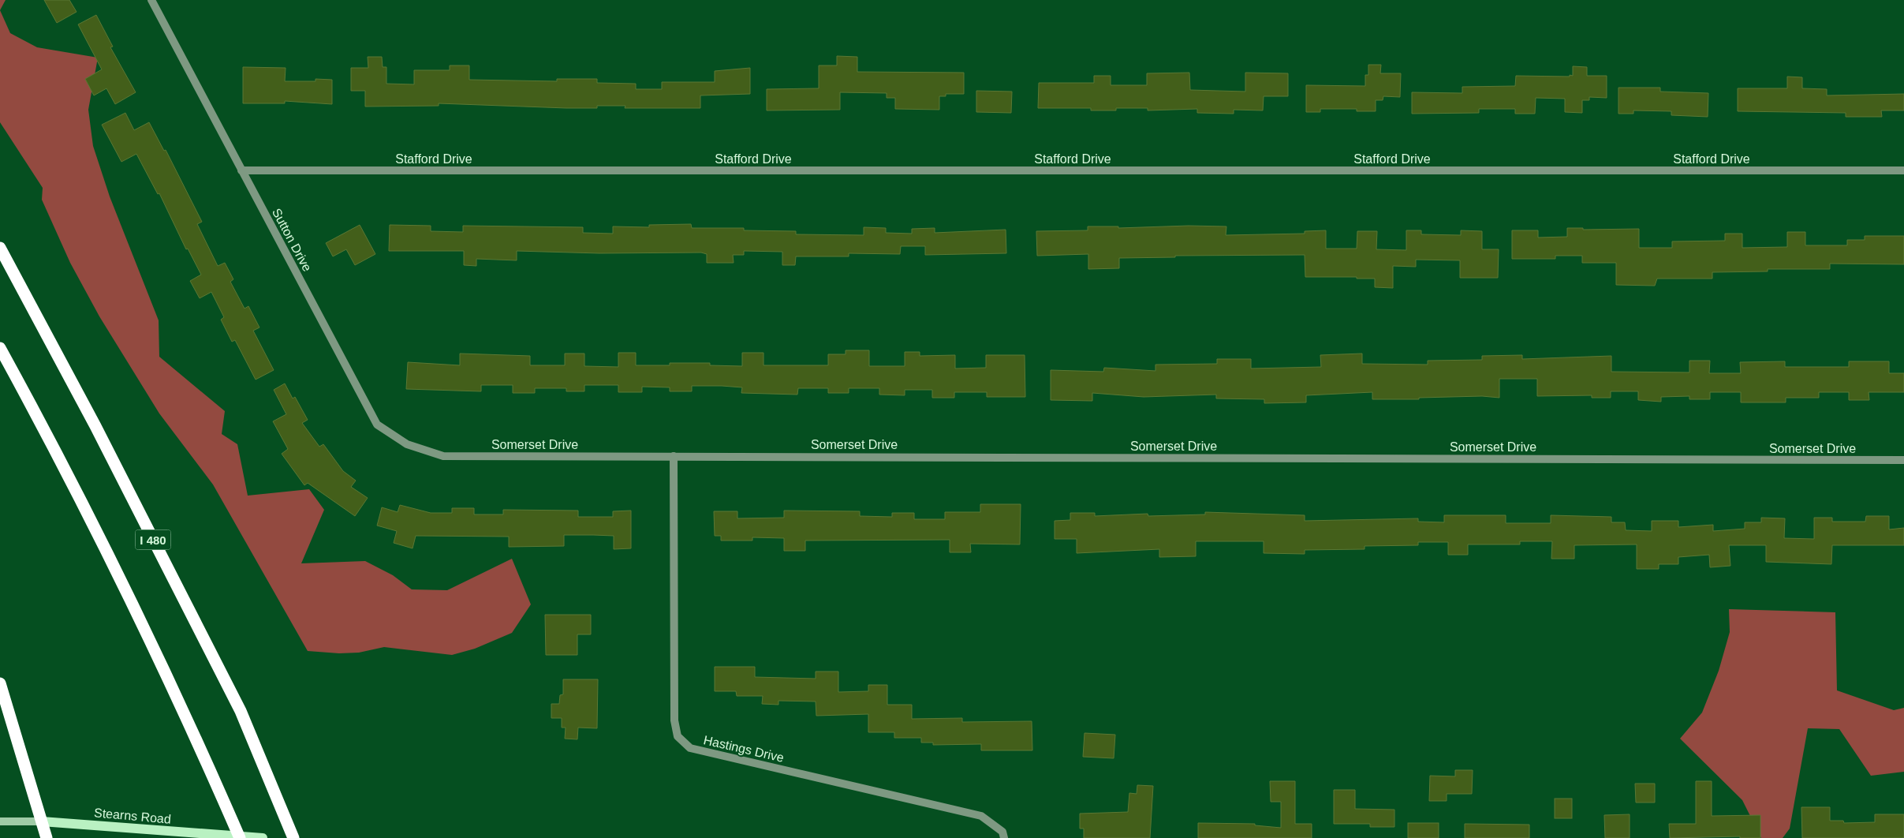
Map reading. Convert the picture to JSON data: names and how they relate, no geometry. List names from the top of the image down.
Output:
{
  "streets": {
    "highway": ["I 480"],
    "main road": ["Stearns Road"],
    "street": [
      "Stafford Drive",
      "Sutton Drive",
      "Somerset Drive",
      "Hastings Drive"
    ]
  },
  "crossings": [
    ["Stafford Drive", "Sutton Drive"],
    ["Sutton Drive", "Somerset Drive"],
    ["Somerset Drive", "Hastings Drive"]
  ]
}
